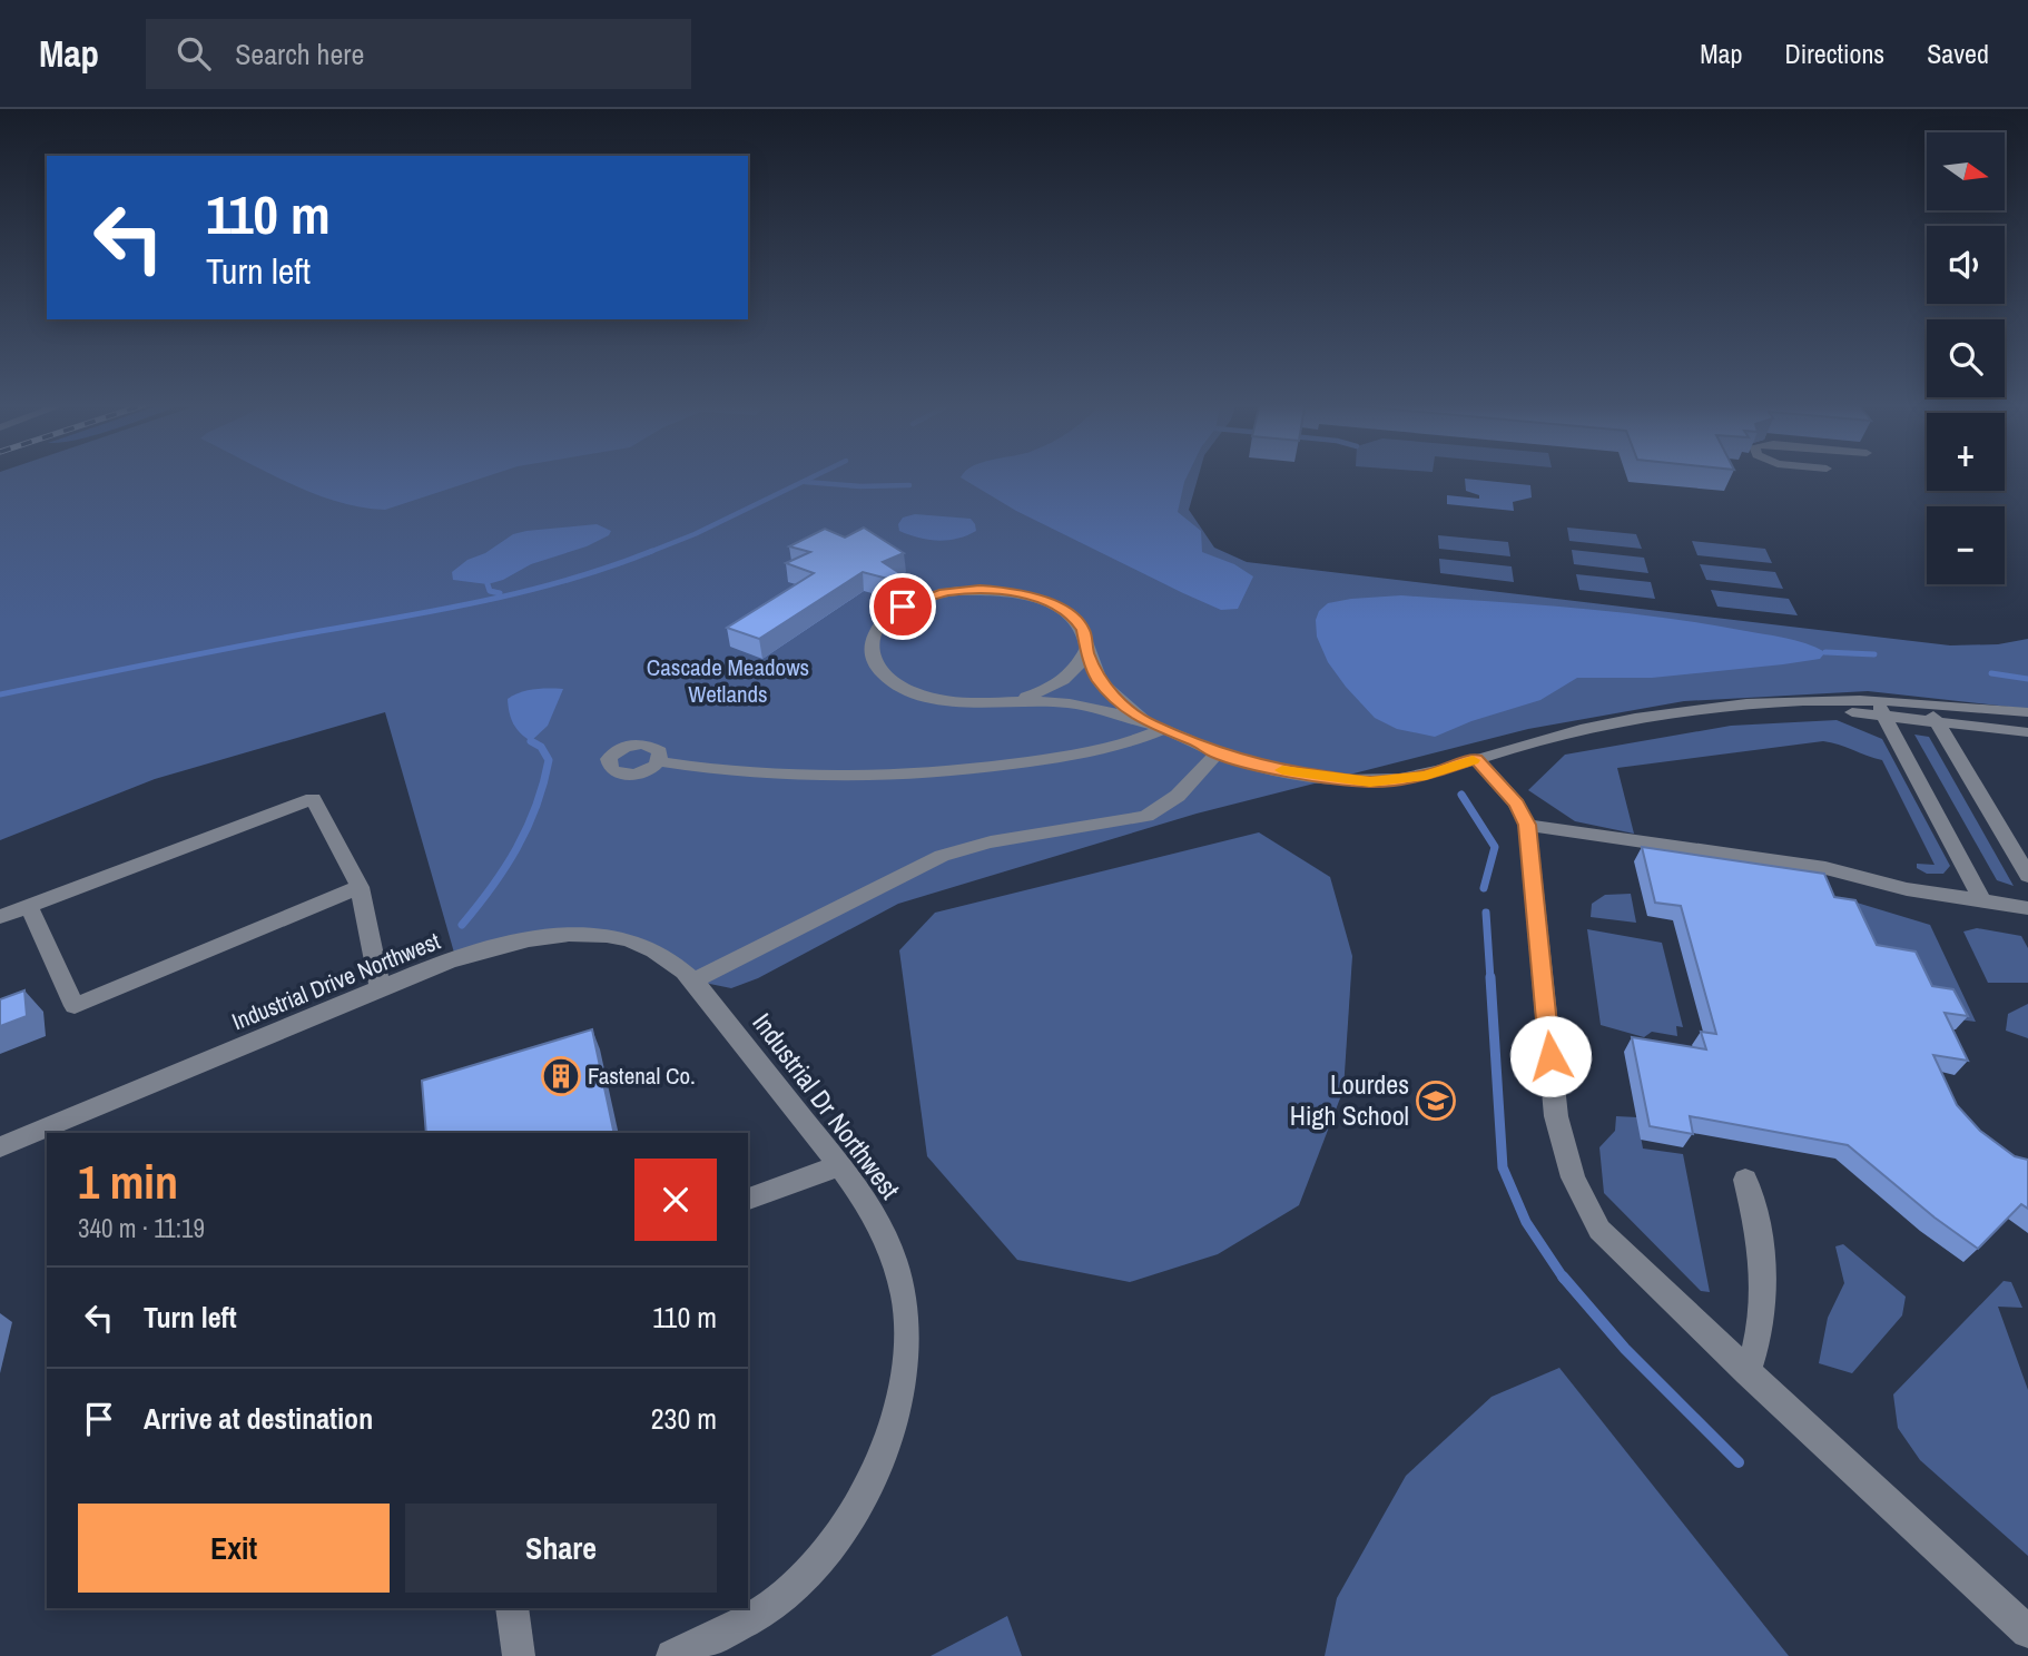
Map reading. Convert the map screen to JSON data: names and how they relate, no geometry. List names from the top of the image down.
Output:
{
  "streets": {
    "street": ["Industrial Drive Northwest", "Industrial Dr Northwest"]
  },
  "crossings": [
    ["Industrial Drive Northwest", "Industrial Dr Northwest"]
  ],
  "parks": ["Cascade Meadows Wetlands"],
  "places": {
    "building": ["Fastenal Co."],
    "school or university": ["Lourdes High School"]
  },
  "north": "right",
  "page": {
    "header": "Map",
    "search": "Search here",
    "nav": ["Map", "Directions", "Saved"],
    "map_buttons": ["+", "−"],
    "turn": ["110 m", "Turn left"],
    "heading": ["1 min", "340 m · 11:19"],
    "list": [
      {
        "name": "Turn left",
        "value": "110 m"
      },
      {
        "name": "Arrive at destination",
        "value": "230 m"
      }
    ],
    "buttons": ["Exit", "Share"]
  }
}
